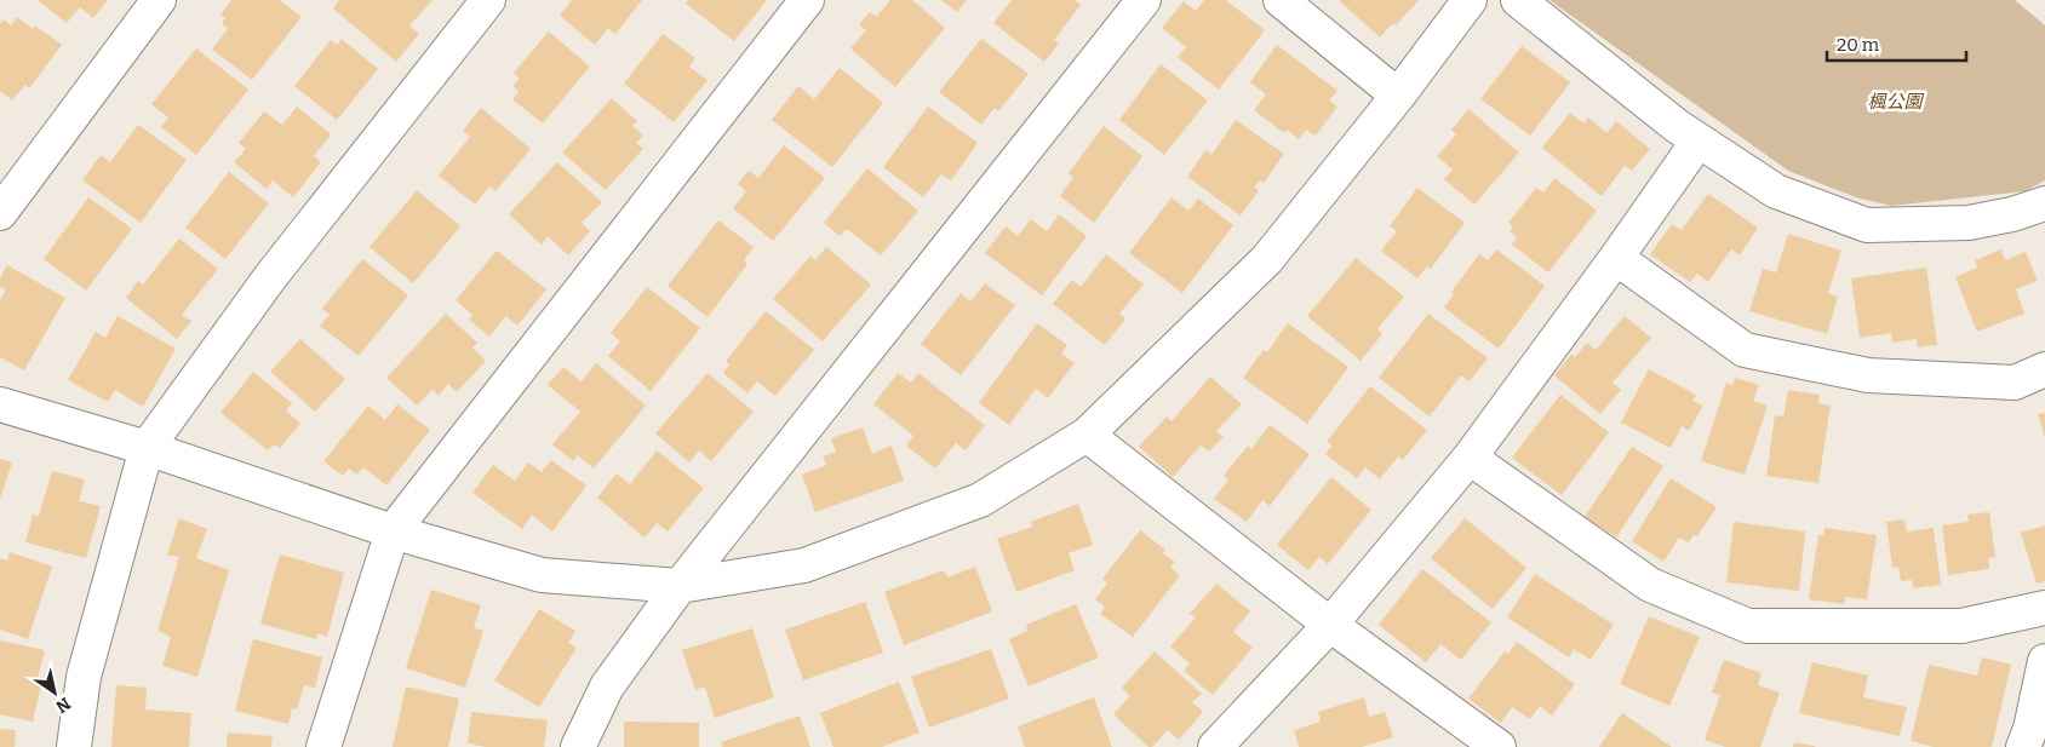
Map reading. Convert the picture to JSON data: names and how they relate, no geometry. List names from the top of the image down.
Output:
{
  "parks": ["楓公園"],
  "scale_bar": "20 m",
  "north": "bottom right"
}
